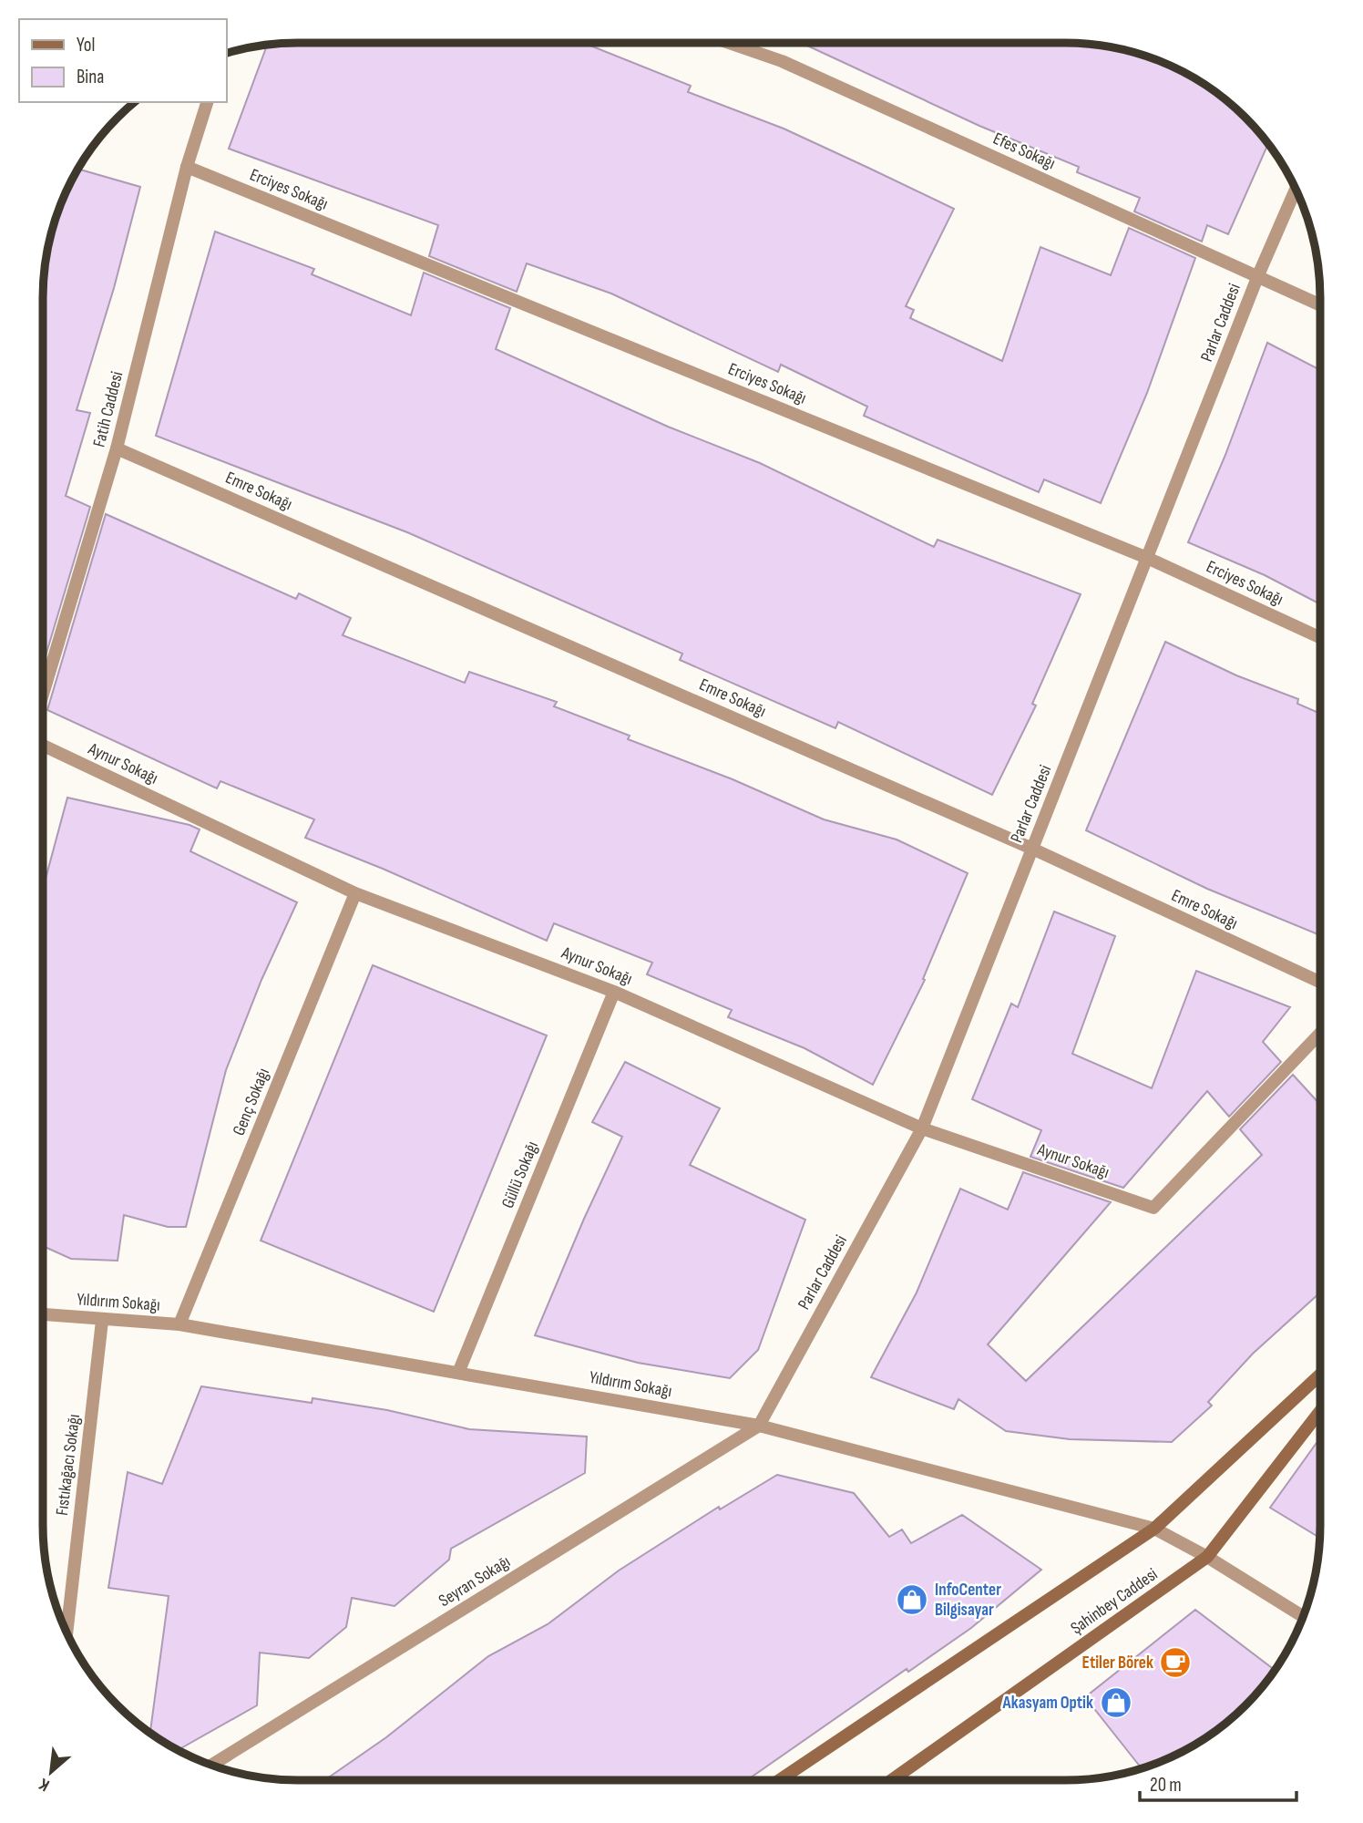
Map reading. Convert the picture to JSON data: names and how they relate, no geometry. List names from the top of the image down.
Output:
{
  "streets": {
    "main road": ["Şahinbey Caddesi"],
    "street": [
      "Efes Sokağı",
      "Erciyes Sokağı",
      "Parlar Caddesi",
      "Fatih Caddesi",
      "Emre Sokağı",
      "Aynur Sokağı",
      "Genç Sokağı",
      "Güllü Sokağı",
      "Yıldırım Sokağı",
      "Fıstıkağacı Sokağı",
      "Seyran Sokağı"
    ]
  },
  "crossings": [
    ["Efes Sokağı", "Parlar Caddesi"],
    ["Erciyes Sokağı", "Parlar Caddesi"],
    ["Erciyes Sokağı", "Fatih Caddesi"],
    ["Parlar Caddesi", "Emre Sokağı"],
    ["Parlar Caddesi", "Aynur Sokağı"],
    ["Parlar Caddesi", "Yıldırım Sokağı"],
    ["Parlar Caddesi", "Seyran Sokağı"],
    ["Fatih Caddesi", "Emre Sokağı"],
    ["Aynur Sokağı", "Genç Sokağı"],
    ["Aynur Sokağı", "Güllü Sokağı"],
    ["Genç Sokağı", "Yıldırım Sokağı"],
    ["Güllü Sokağı", "Yıldırım Sokağı"],
    ["Yıldırım Sokağı", "Fıstıkağacı Sokağı"],
    ["Yıldırım Sokağı", "Seyran Sokağı"],
    ["Yıldırım Sokağı", "Şahinbey Caddesi"]
  ],
  "places": {
    "shop": ["InfoCenter Bilgisayar", "Akasyam Optik"],
    "cafe": ["Etiler Börek"]
  },
  "legend": ["Yol", "Bina"],
  "scale_bar": "20 m",
  "north": "bottom left"
}
